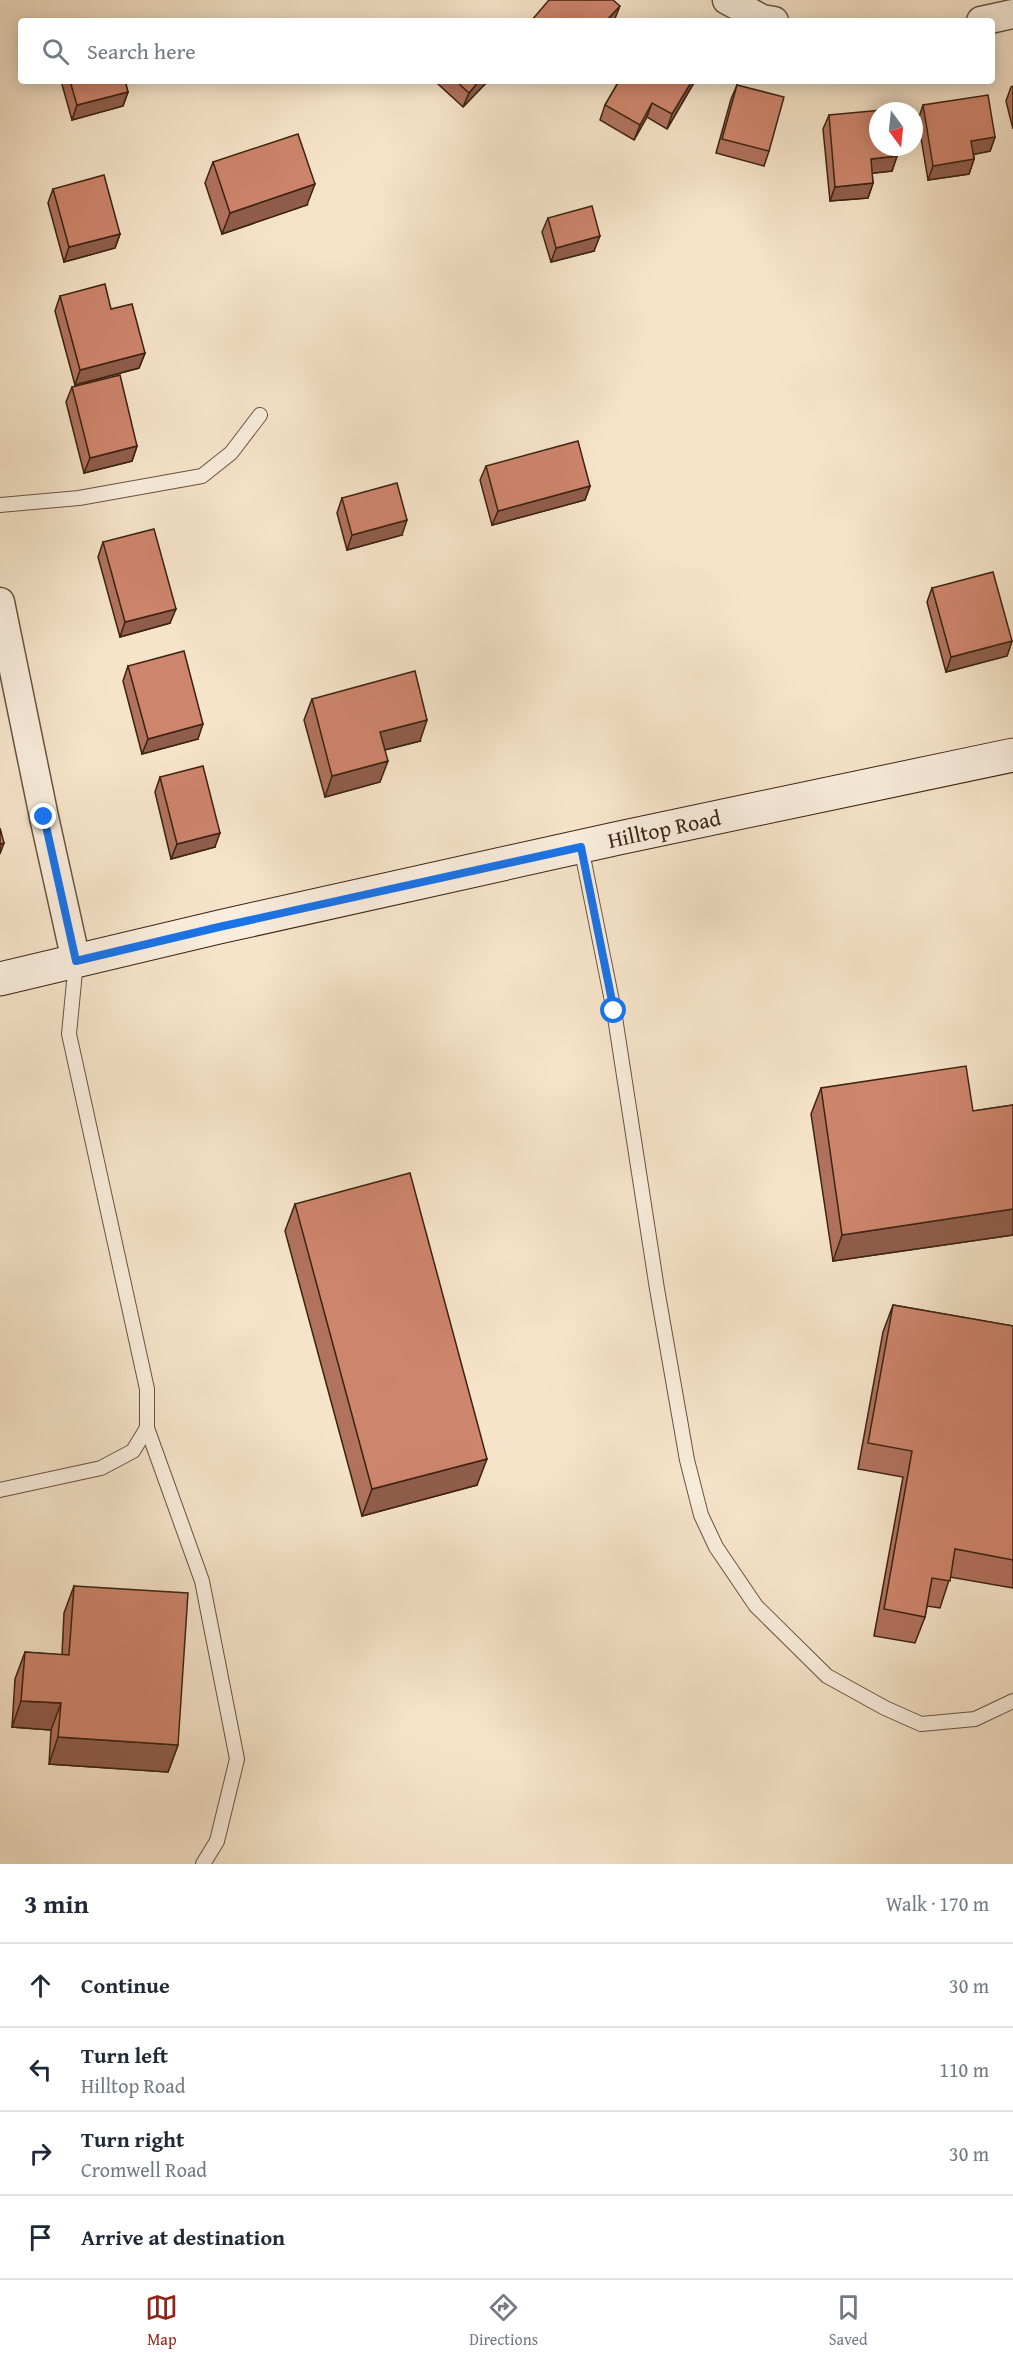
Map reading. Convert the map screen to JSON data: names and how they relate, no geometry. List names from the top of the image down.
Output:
{
  "streets": {
    "main road": ["Hilltop Road"]
  },
  "north": "bottom",
  "page": {
    "search": "Search here",
    "heading": ["3 min", "Walk · 170 m"],
    "list": [
      ["Continue", "30 m"],
      ["Turn left", "Hilltop Road", "110 m"],
      ["Turn right", "Cromwell Road", "30 m"],
      "Arrive at destination"
    ],
    "nav": ["Map", "Directions", "Saved"]
  }
}
